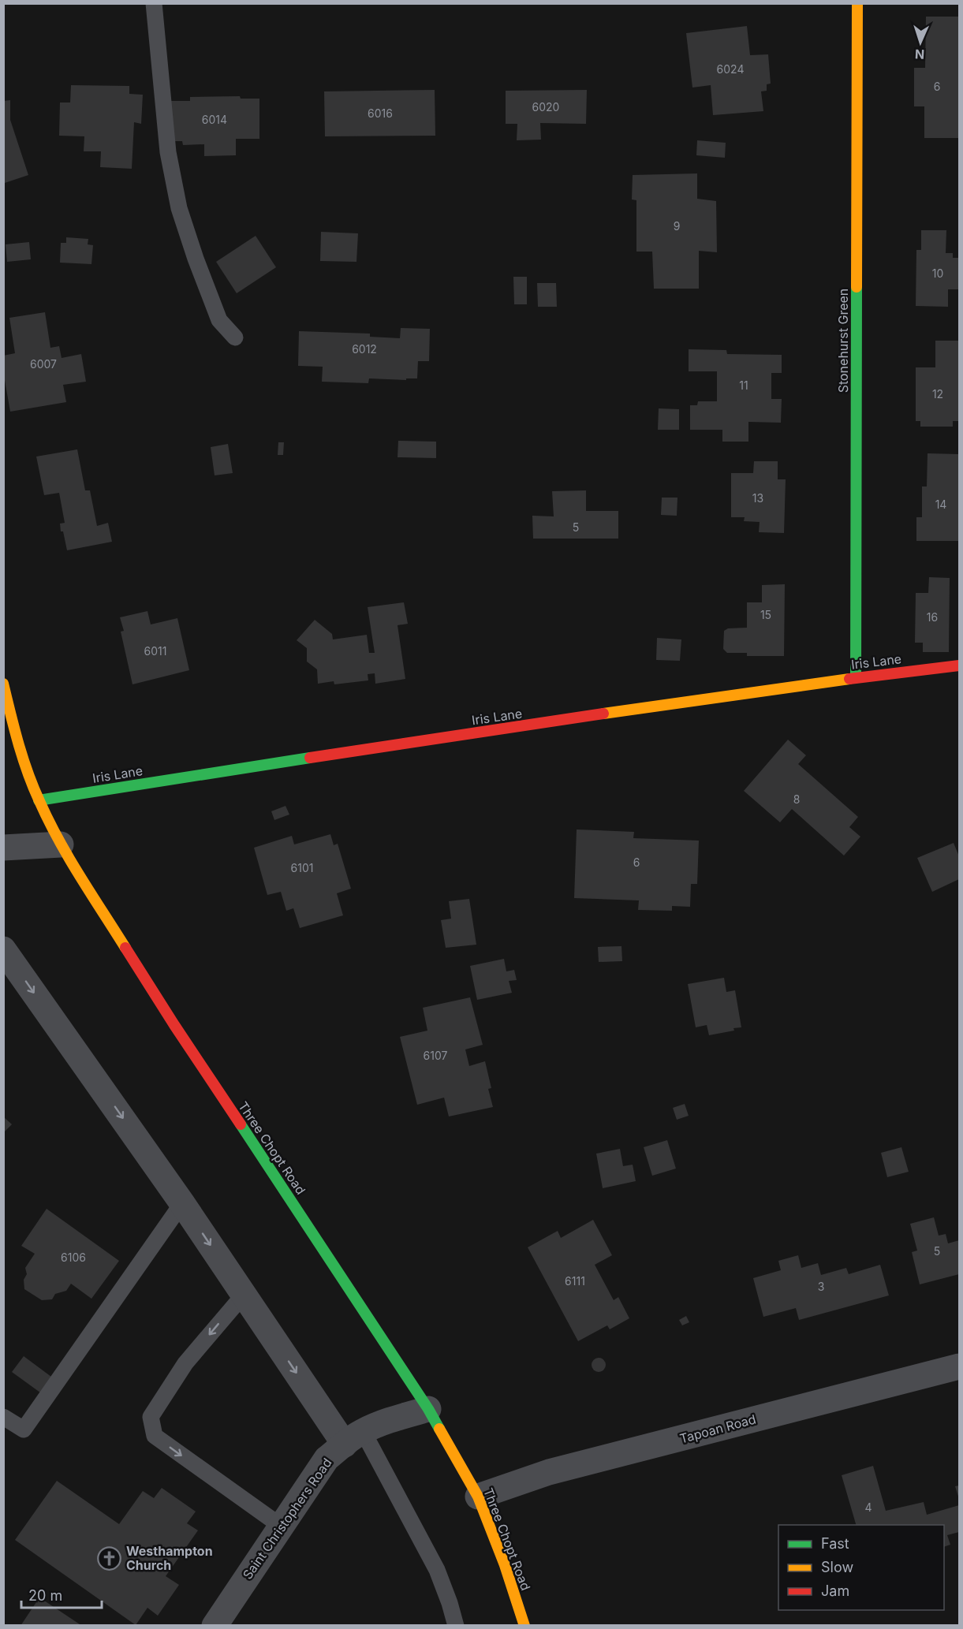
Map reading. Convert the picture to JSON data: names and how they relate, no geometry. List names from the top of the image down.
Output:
{
  "streets": {
    "street": [
      "Stonehurst Green",
      "Iris Lane",
      "Three Chopt Road",
      "Tapoan Road",
      "Saint Christophers Road"
    ]
  },
  "crossings": [
    ["Stonehurst Green", "Iris Lane"],
    ["Iris Lane", "Three Chopt Road"],
    ["Three Chopt Road", "Tapoan Road"],
    ["Three Chopt Road", "Saint Christophers Road"]
  ],
  "places": {
    "church": ["Westhampton Church"]
  },
  "house_numbers": [
    "6024",
    "6",
    "6020",
    "6016",
    "6014",
    "9",
    "10",
    "6012",
    "6007",
    "11",
    "12",
    "13",
    "14",
    "5",
    "15",
    "16",
    "6011",
    "8",
    "6",
    "6101",
    "6107",
    "5",
    "6106",
    "6111",
    "3",
    "4"
  ],
  "legend": ["Fast", "Slow", "Jam"],
  "scale_bar": "20 m",
  "north": "bottom"
}
